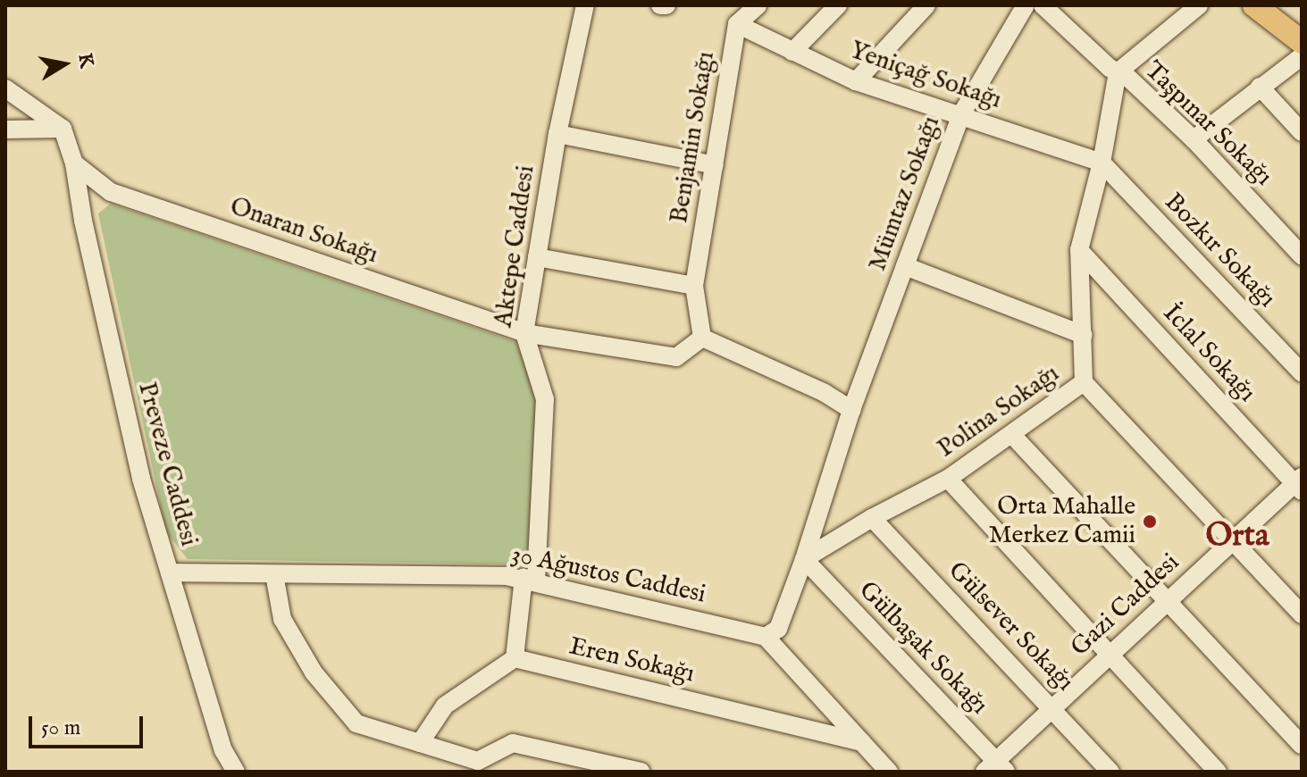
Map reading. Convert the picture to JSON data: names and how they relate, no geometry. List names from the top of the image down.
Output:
{
  "streets": {
    "street": [
      "Yeniçağ Sokağı",
      "Taşpınar Sokağı",
      "Benjamin Sokağı",
      "Mümtaz Sokağı",
      "Onaran Sokağı",
      "Aktepe Caddesi",
      "Bozkır Sokağı",
      "İclal Sokağı",
      "Polina Sokağı",
      "Preveze Caddesi",
      "30 Ağustos Caddesi",
      "Gazi Caddesi",
      "Gülsever Sokağı",
      "Gülbaşak Sokağı",
      "Eren Sokağı"
    ]
  },
  "crossings": [
    ["Yeniçağ Sokağı", "Benjamin Sokağı"],
    ["Yeniçağ Sokağı", "Mümtaz Sokağı"],
    ["Yeniçağ Sokağı", "Bozkır Sokağı"],
    ["Yeniçağ Sokağı", "Polina Sokağı"],
    ["Taşpınar Sokağı", "Polina Sokağı"],
    ["Benjamin Sokağı", "Onaran Sokağı"],
    ["Mümtaz Sokağı", "Polina Sokağı"],
    ["Mümtaz Sokağı", "Gülbaşak Sokağı"],
    ["Onaran Sokağı", "Aktepe Caddesi"],
    ["Onaran Sokağı", "Preveze Caddesi"],
    ["Aktepe Caddesi", "30 Ağustos Caddesi"],
    ["Aktepe Caddesi", "Eren Sokağı"],
    ["Bozkır Sokağı", "Polina Sokağı"],
    ["İclal Sokağı", "Polina Sokağı"],
    ["İclal Sokağı", "Gazi Caddesi"],
    ["Polina Sokağı", "Gülsever Sokağı"],
    ["Polina Sokağı", "Gülbaşak Sokağı"],
    ["Preveze Caddesi", "30 Ağustos Caddesi"],
    ["Gazi Caddesi", "Gülsever Sokağı"],
    ["Gazi Caddesi", "Gülbaşak Sokağı"]
  ],
  "districts": ["Orta"],
  "places": ["Orta Mahalle Merkez Camii"],
  "scale_bar": "50 m",
  "north": "right"
}
